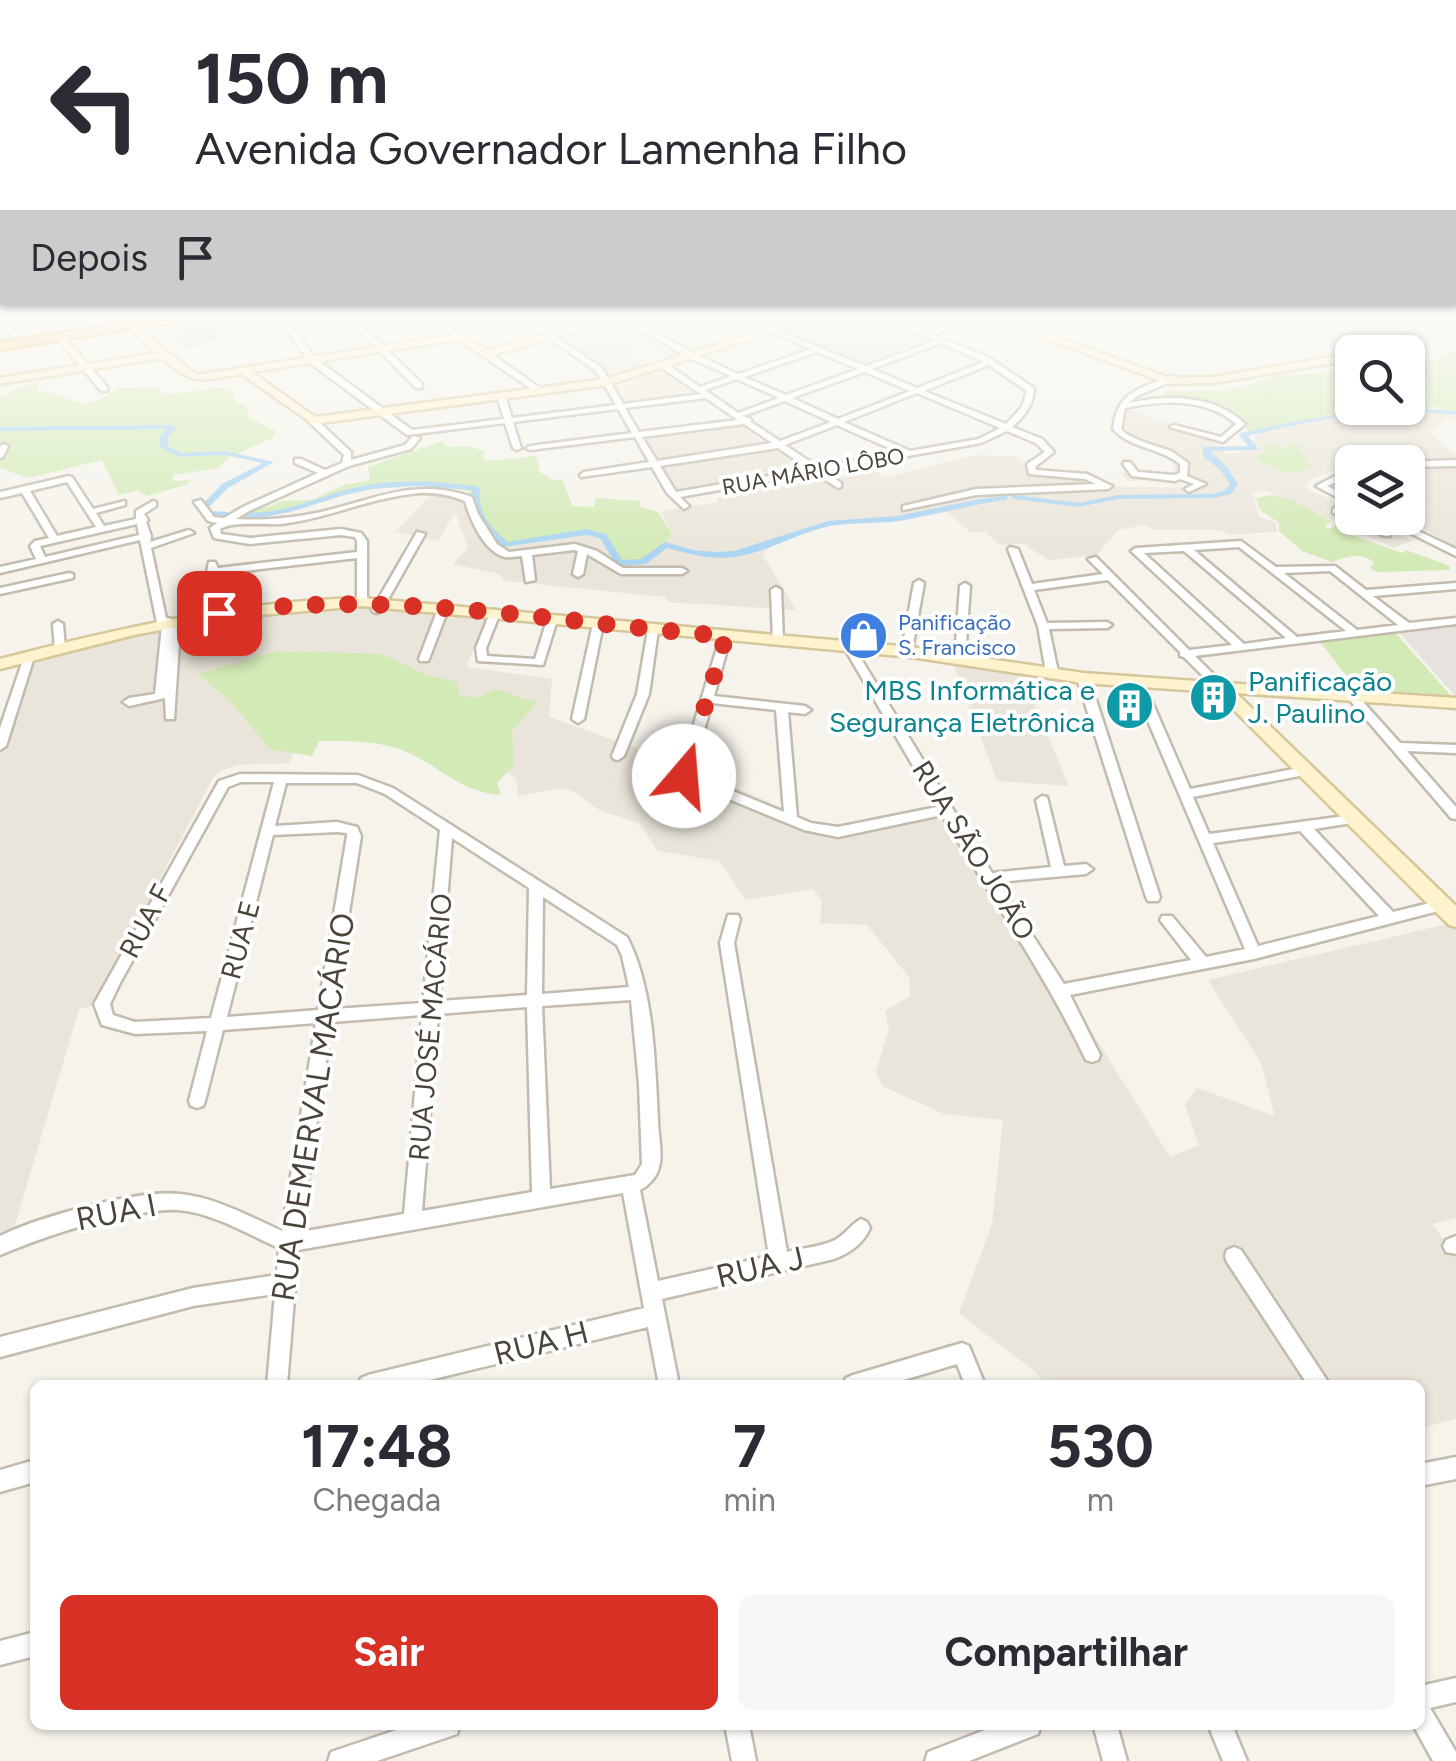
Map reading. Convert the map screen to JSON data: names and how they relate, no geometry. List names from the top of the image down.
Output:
{
  "streets": {
    "street": [
      "RUA MÁRIO LÔBO",
      "RUA SÃO JOÃO",
      "RUA F",
      "RUA E",
      "RUA JOSÉ MACÁRIO",
      "RUA DEMERVAL MACÁRIO",
      "RUA I",
      "RUA J",
      "RUA H"
    ]
  },
  "crossings": [
    ["RUA F", "RUA E"],
    ["RUA E", "RUA DEMERVAL MACÁRIO"],
    ["RUA DEMERVAL MACÁRIO", "RUA I"]
  ],
  "places": {
    "shop": ["Panificação S. Francisco"],
    "building": ["Panificação J. Paulino", "MBS Informática e Segurança Eletrônica"]
  },
  "page": {
    "turn": ["150 m", "Avenida Governador Lamenha Filho"],
    "then": "Depois",
    "eta": [
      "17:48",
      "Chegada",
      "7",
      "min",
      "530",
      "m"
    ],
    "buttons": ["Sair", "Compartilhar"]
  }
}
